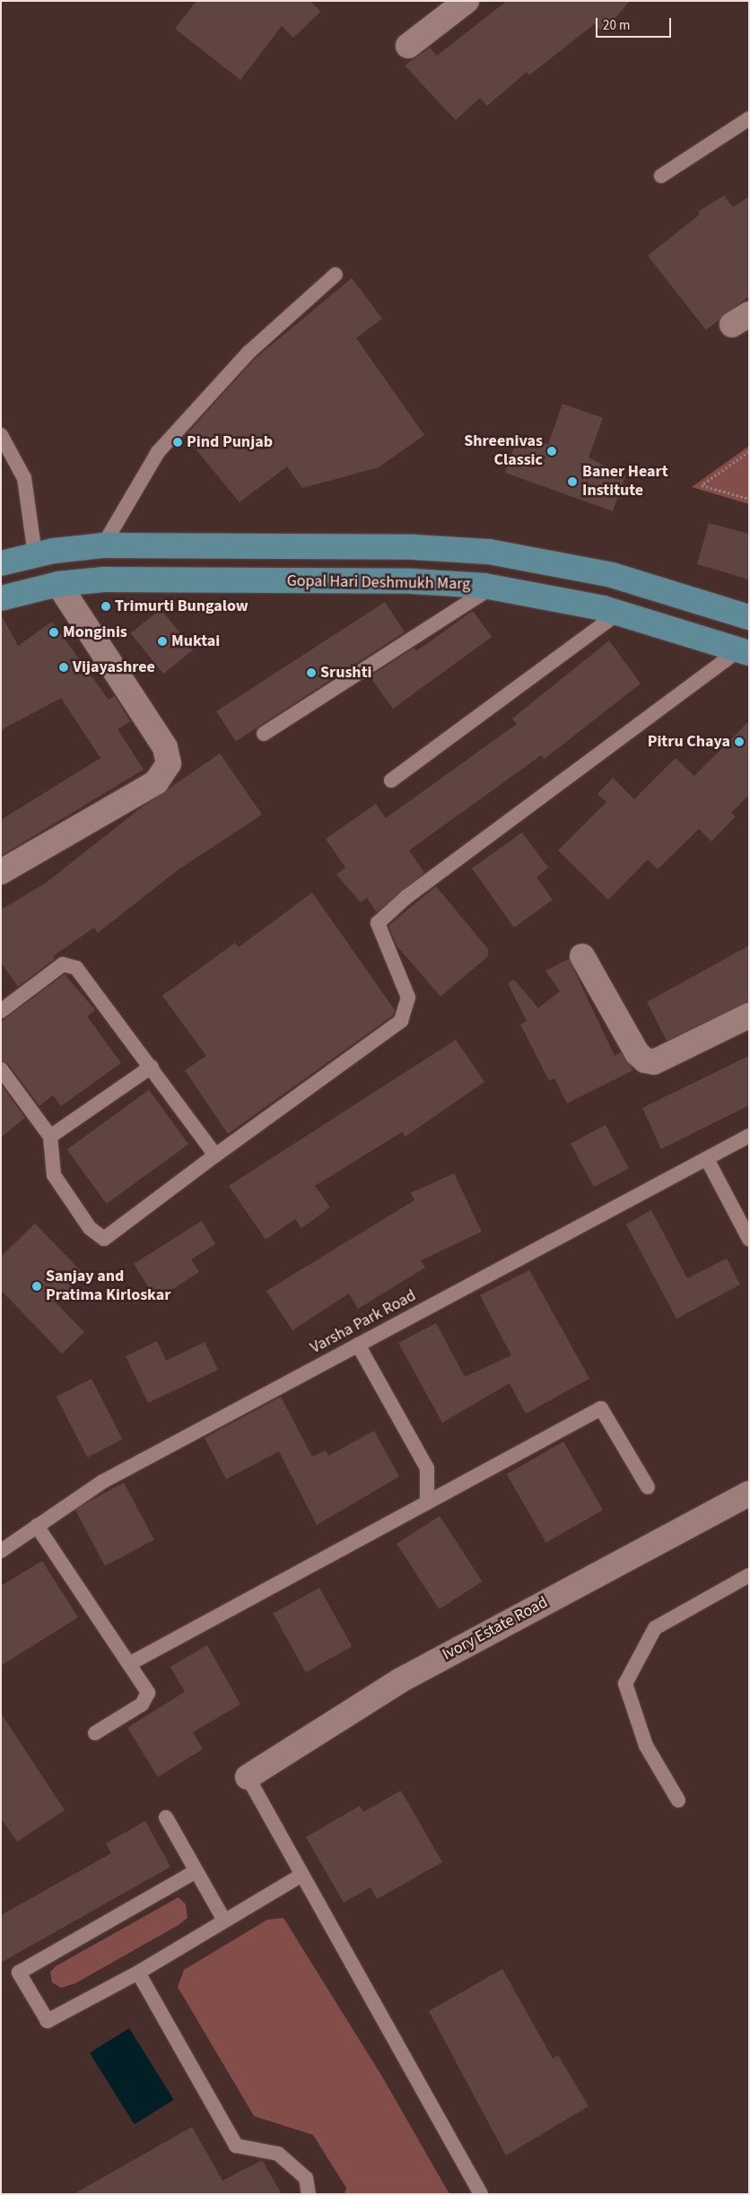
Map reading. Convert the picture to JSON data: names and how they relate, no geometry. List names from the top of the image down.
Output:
{
  "streets": {
    "main road": ["Gopal Hari Deshmukh Marg"],
    "street": ["Ivory Estate Road"],
    "lane": ["Varsha Park Road"]
  },
  "places": [
    "Pind Punjab",
    "Shreenivas Classic",
    "Baner Heart Institute",
    "Trimurti Bungalow",
    "Monginis",
    "Muktai",
    "Vijayashree",
    "Srushti",
    "Pitru Chaya",
    "Sanjay and Pratima Kirloskar"
  ],
  "scale_bar": "20 m"
}
